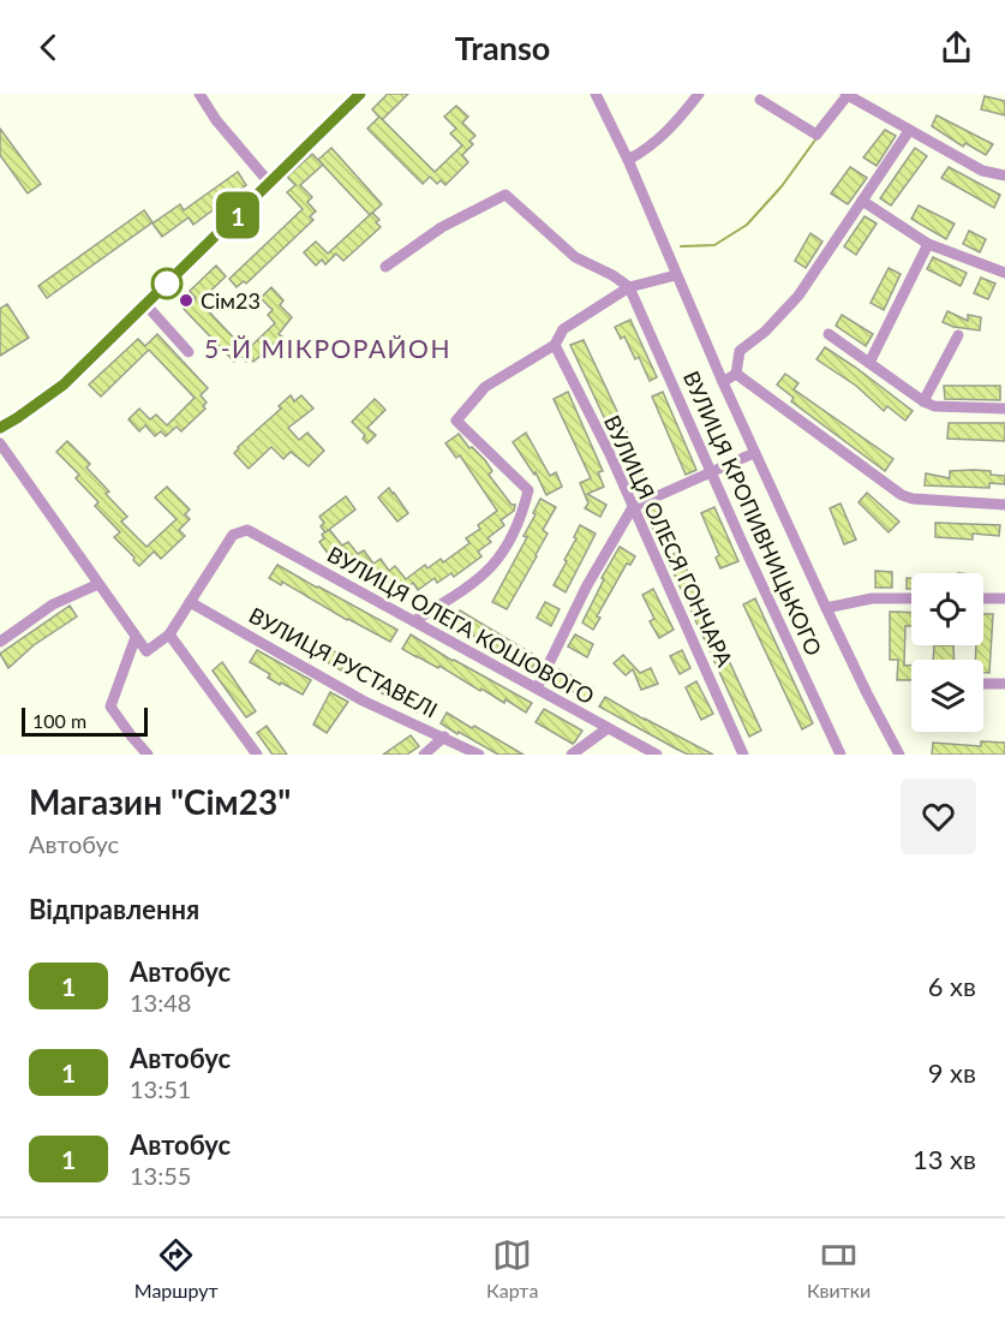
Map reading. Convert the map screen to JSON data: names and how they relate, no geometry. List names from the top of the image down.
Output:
{
  "streets": {
    "street": [
      "ВУЛИЦЯ КРОПИВНИЦЬКОГО",
      "ВУЛИЦЯ ОЛЕСЯ ГОНЧАРА",
      "ВУЛИЦЯ ОЛЕГА КОШОВОГО",
      "ВУЛИЦЯ РУСТАВЕЛІ"
    ]
  },
  "crossings": [
    ["ВУЛИЦЯ ОЛЕГА КОШОВОГО", "ВУЛИЦЯ РУСТАВЕЛІ"]
  ],
  "districts": ["5-Й МІКРОРАЙОН"],
  "places": ["Сім23"],
  "lines": ["bus line 1"],
  "scale_bar": "100 m",
  "page": {
    "header": "Transo",
    "on_map": "1",
    "scale": "100 m",
    "heading": [
      ["Магазин \"Сім23\"", "Автобус"],
      "Відправлення"
    ],
    "list": [
      {
        "mark": "1",
        "name": "Автобус",
        "note": "13:48",
        "value": "6 хв"
      },
      {
        "mark": "1",
        "name": "Автобус",
        "note": "13:51",
        "value": "9 хв"
      },
      {
        "mark": "1",
        "name": "Автобус",
        "note": "13:55",
        "value": "13 хв"
      }
    ],
    "tabs": ["Маршрут", "Карта", "Квитки"]
  }
}
